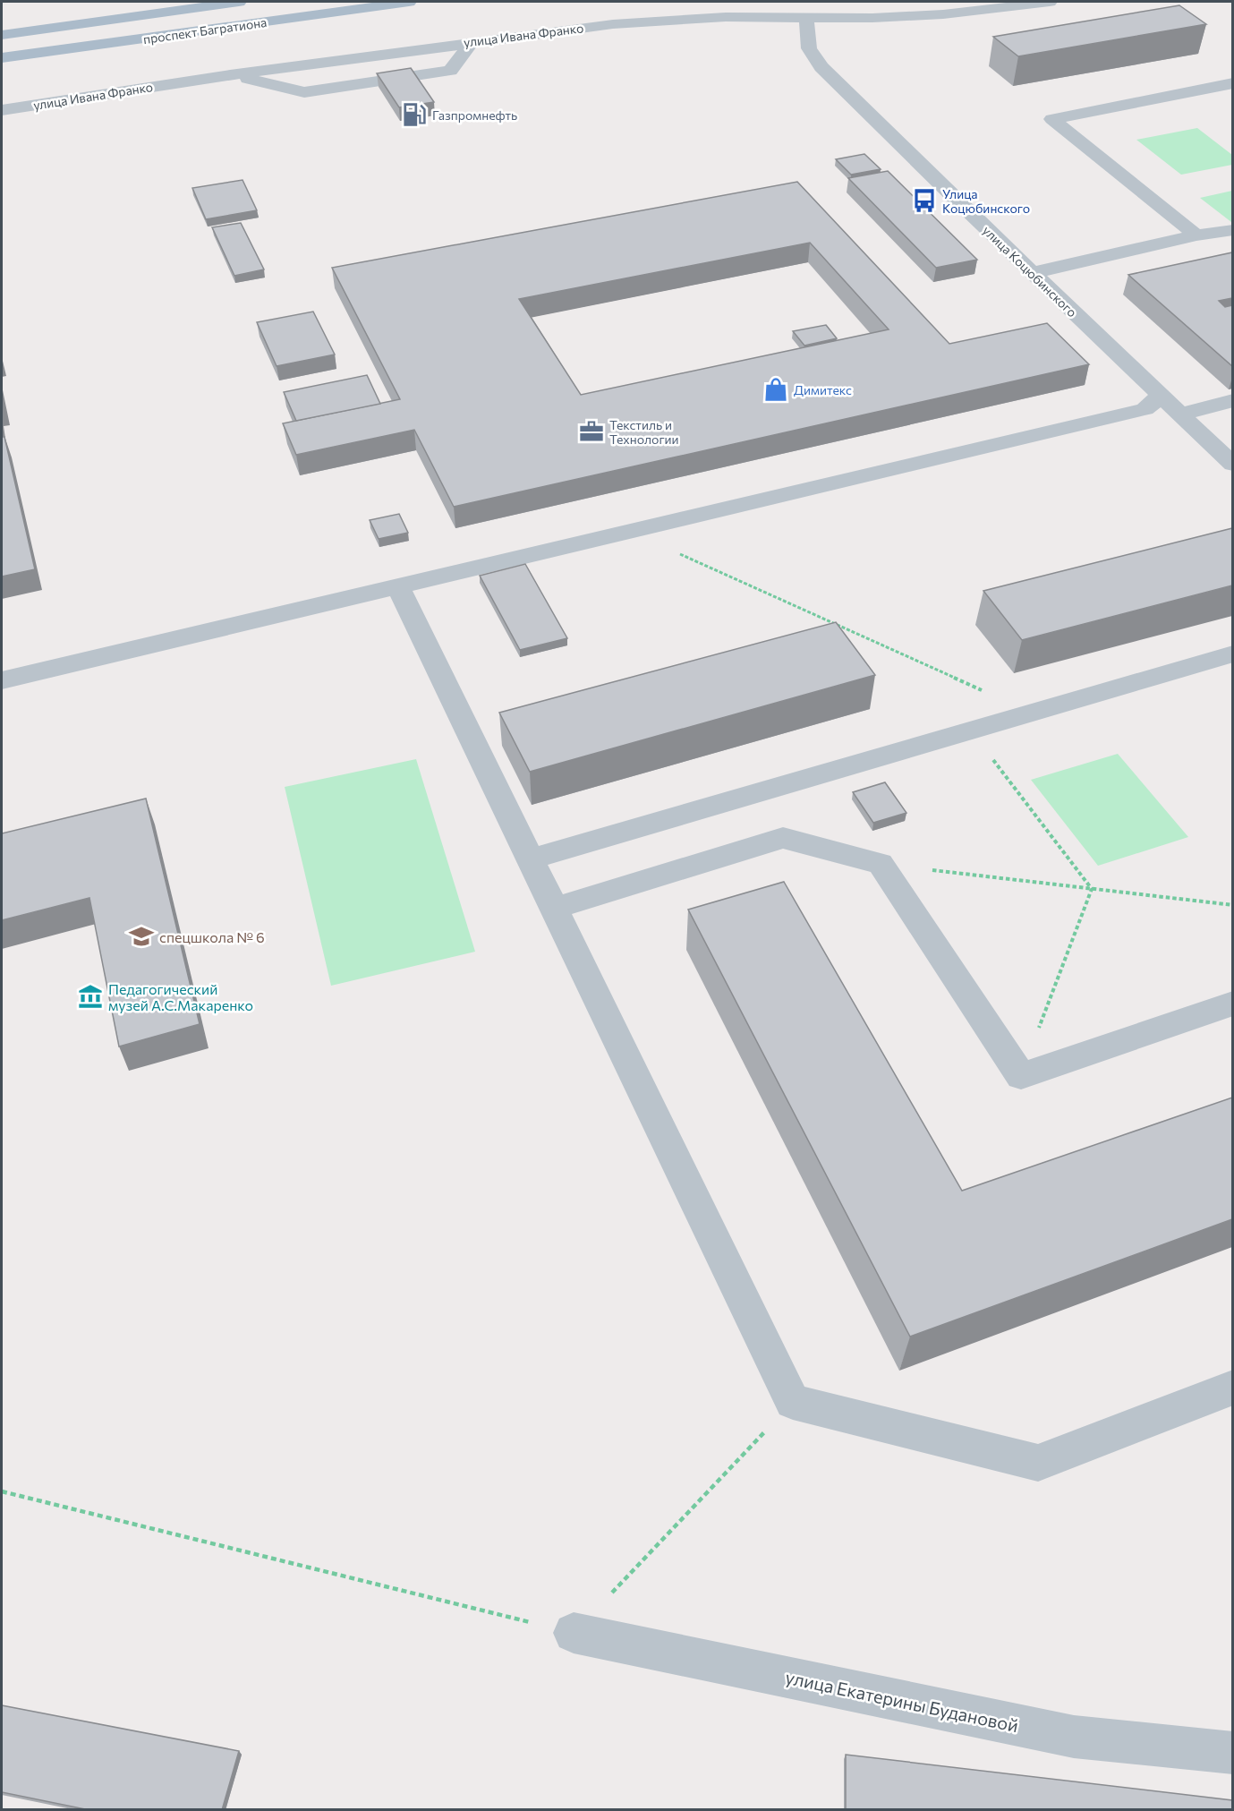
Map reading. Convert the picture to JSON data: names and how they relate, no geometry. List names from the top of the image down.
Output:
{
  "streets": {
    "main road": ["проспект Багратиона"],
    "street": ["улица Ивана Франко", "улица Коцюбинского", "улица Екатерины Будановой"]
  },
  "crossings": [
    ["улица Ивана Франко", "улица Коцюбинского"]
  ],
  "places": {
    "fuel station": ["Газпромнефть"],
    "bus stop": ["Улица Коцюбинского"],
    "shop": ["Димитекс"],
    "office": ["Текстиль и Технологии"],
    "school or university": ["спецшкола № 6"],
    "museum": ["Педагогический музей А.С.Макаренко"]
  }
}
